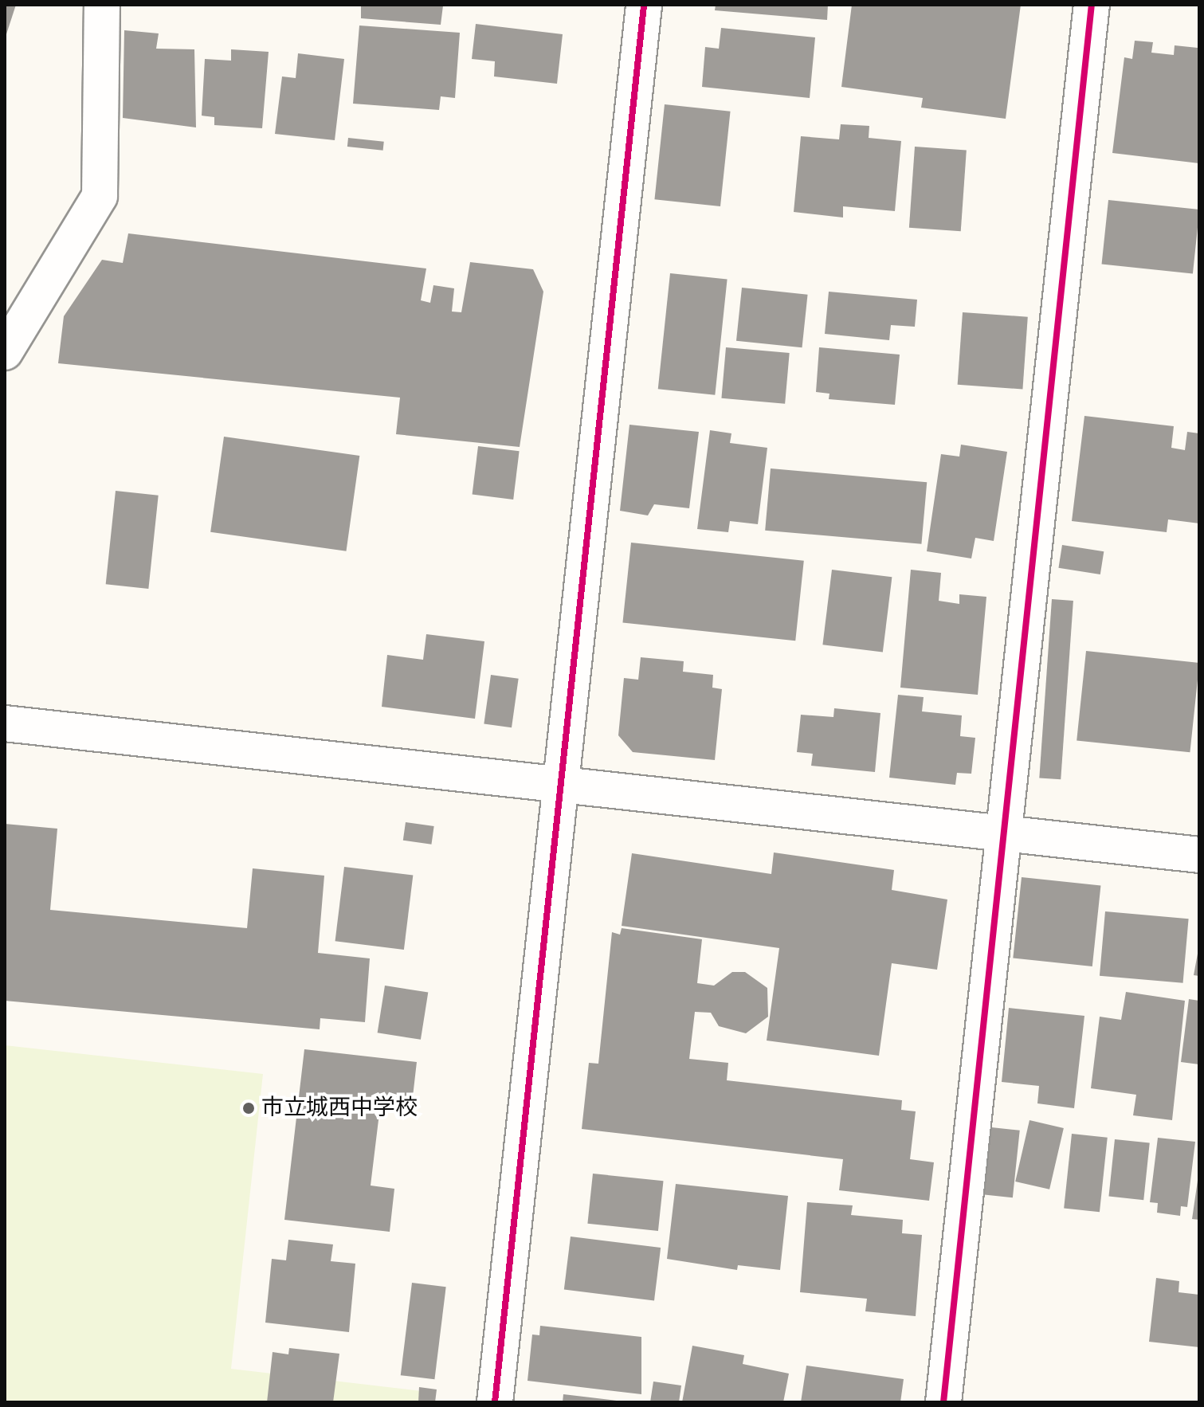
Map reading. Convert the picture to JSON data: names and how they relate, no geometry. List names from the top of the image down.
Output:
{
  "places": ["市立城西中学校"]
}
